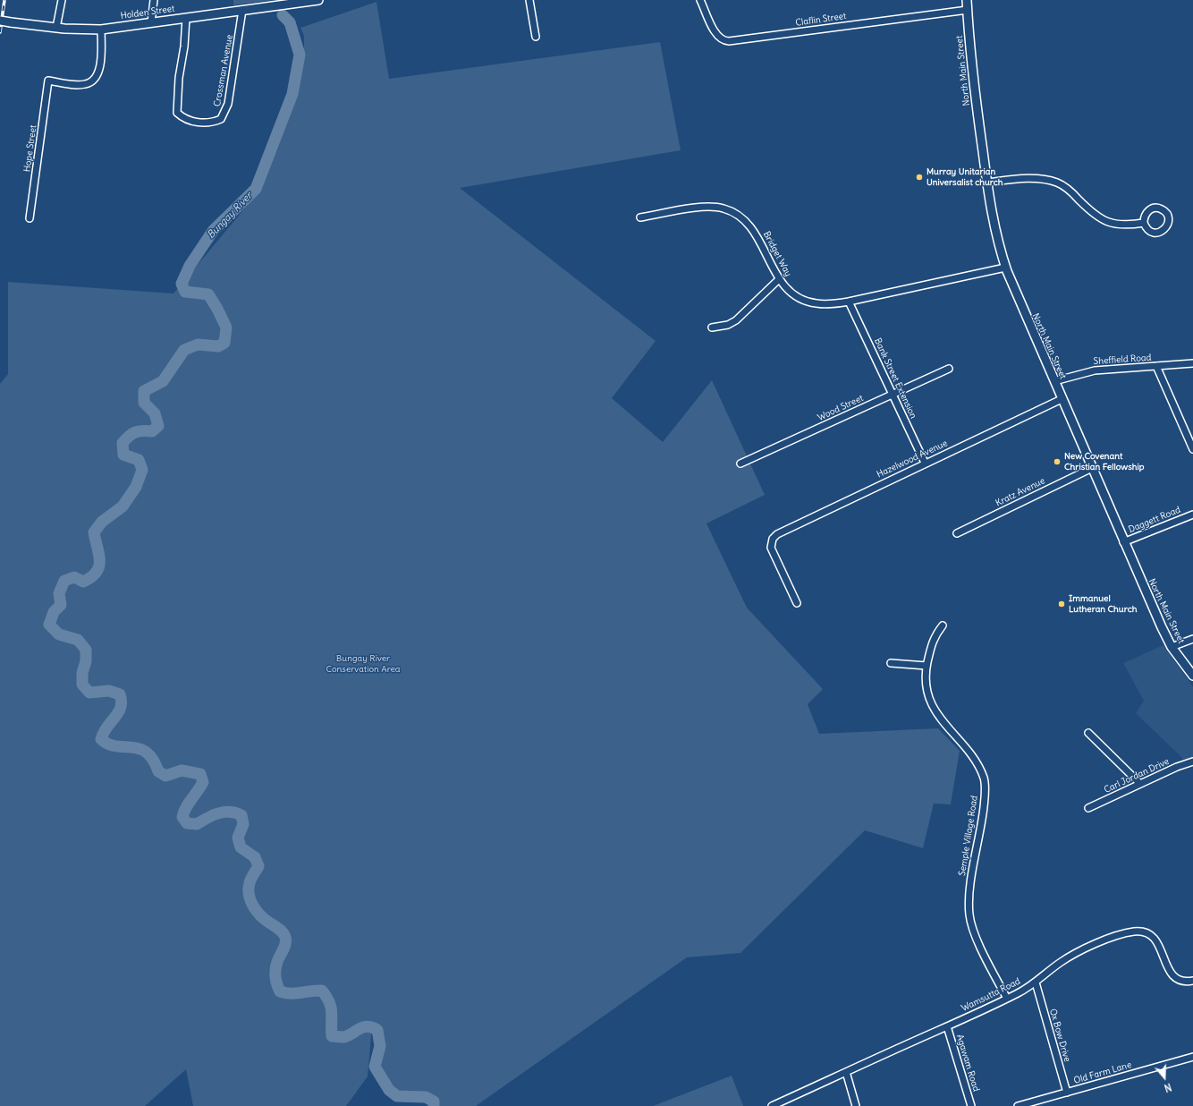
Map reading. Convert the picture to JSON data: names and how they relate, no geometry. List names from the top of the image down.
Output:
{
  "streets": {
    "main road": ["Holden Street", "North Main Street"],
    "street": [
      "Claflin Street",
      "Crossman Avenue",
      "Hope Street",
      "Bridget Way",
      "Sheffield Road",
      "Bank Street Extension",
      "Wood Street",
      "Hazelwood Avenue",
      "Kratz Avenue",
      "Daggett Road",
      "Carl Jordan Drive",
      "Semple Village Road",
      "Wamsutta Road",
      "Ox Bow Drive",
      "Agawam Road",
      "Old Farm Lane"
    ]
  },
  "crossings": [
    ["Holden Street", "Crossman Avenue"],
    ["Holden Street", "Hope Street"],
    ["Claflin Street", "North Main Street"],
    ["North Main Street", "Bridget Way"],
    ["North Main Street", "Sheffield Road"],
    ["North Main Street", "Hazelwood Avenue"],
    ["North Main Street", "Kratz Avenue"],
    ["North Main Street", "Daggett Road"],
    ["Bridget Way", "Bank Street Extension"],
    ["Bank Street Extension", "Wood Street"],
    ["Bank Street Extension", "Hazelwood Avenue"],
    ["Semple Village Road", "Wamsutta Road"],
    ["Wamsutta Road", "Ox Bow Drive"],
    ["Wamsutta Road", "Agawam Road"],
    ["Ox Bow Drive", "Old Farm Lane"]
  ],
  "water": ["Bungay River"],
  "parks": ["Bungay River Conservation Area"],
  "places": ["Murray Unitarian Universalist church", "New Covenant Christian Fellowship", "Immanuel Lutheran Church"],
  "north": "bottom"
}
